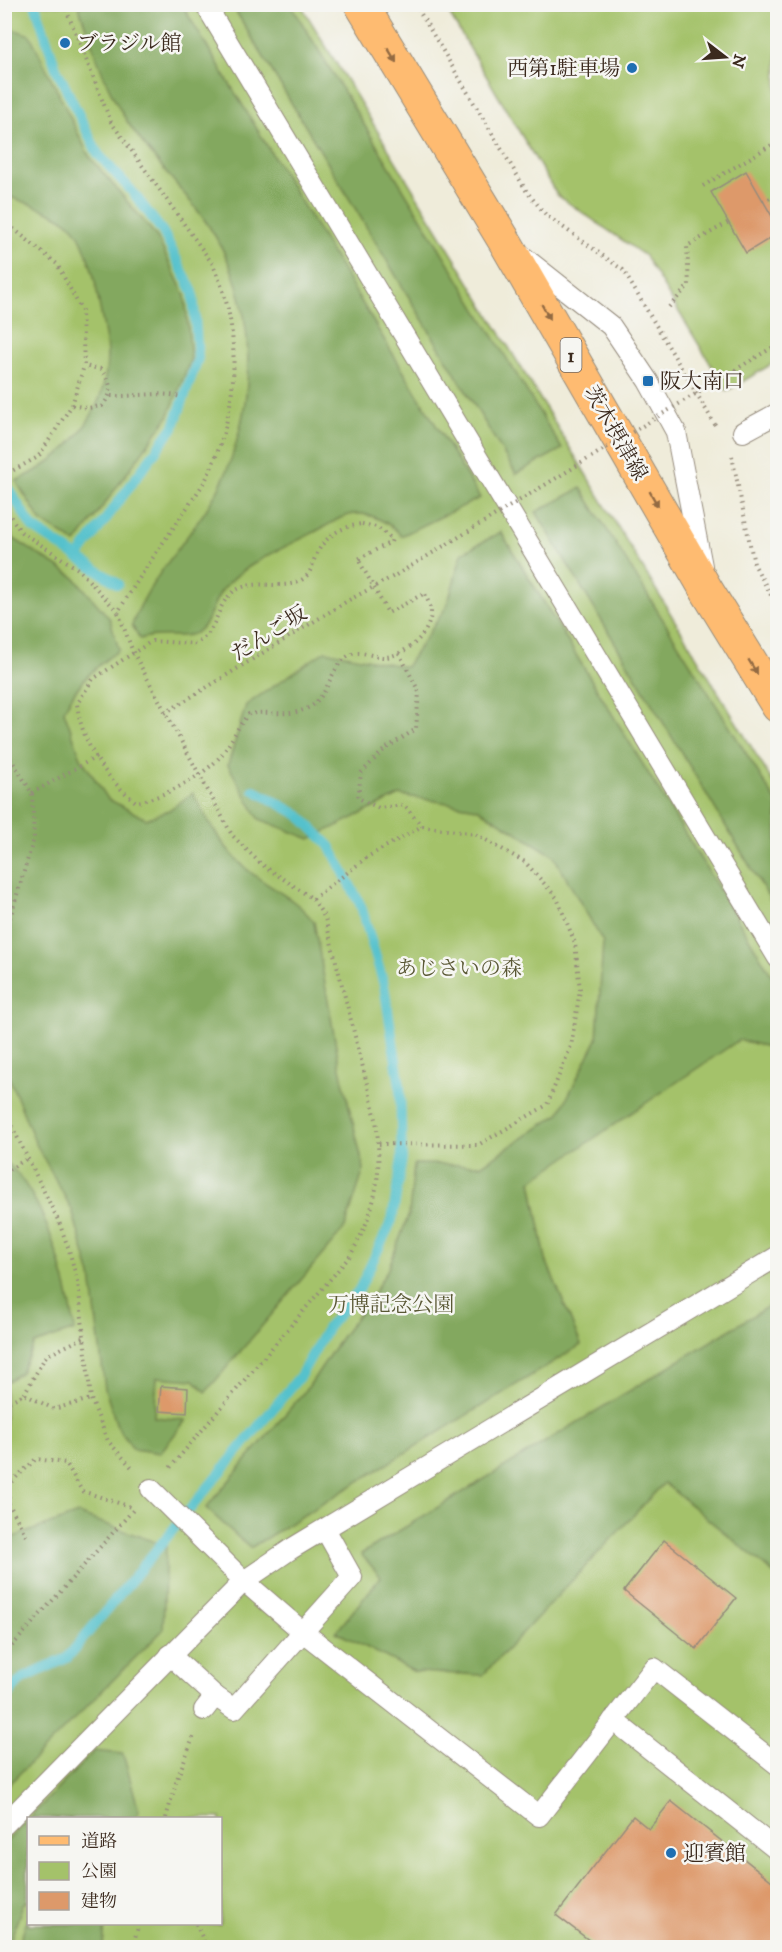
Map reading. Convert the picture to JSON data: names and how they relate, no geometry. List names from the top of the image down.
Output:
{
  "streets": {
    "main road": ["1", "茨木摂津線"],
    "path": ["だんご坂"]
  },
  "one_way": ["茨木摂津線"],
  "parks": ["あじさいの森", "万博記念公園"],
  "places": {
    "other": ["ブラジル館", "西第1駐車場", "迎賓館"],
    "transit": ["阪大南口"]
  },
  "legend": ["道路", "公園", "建物"],
  "north": "right"
}
